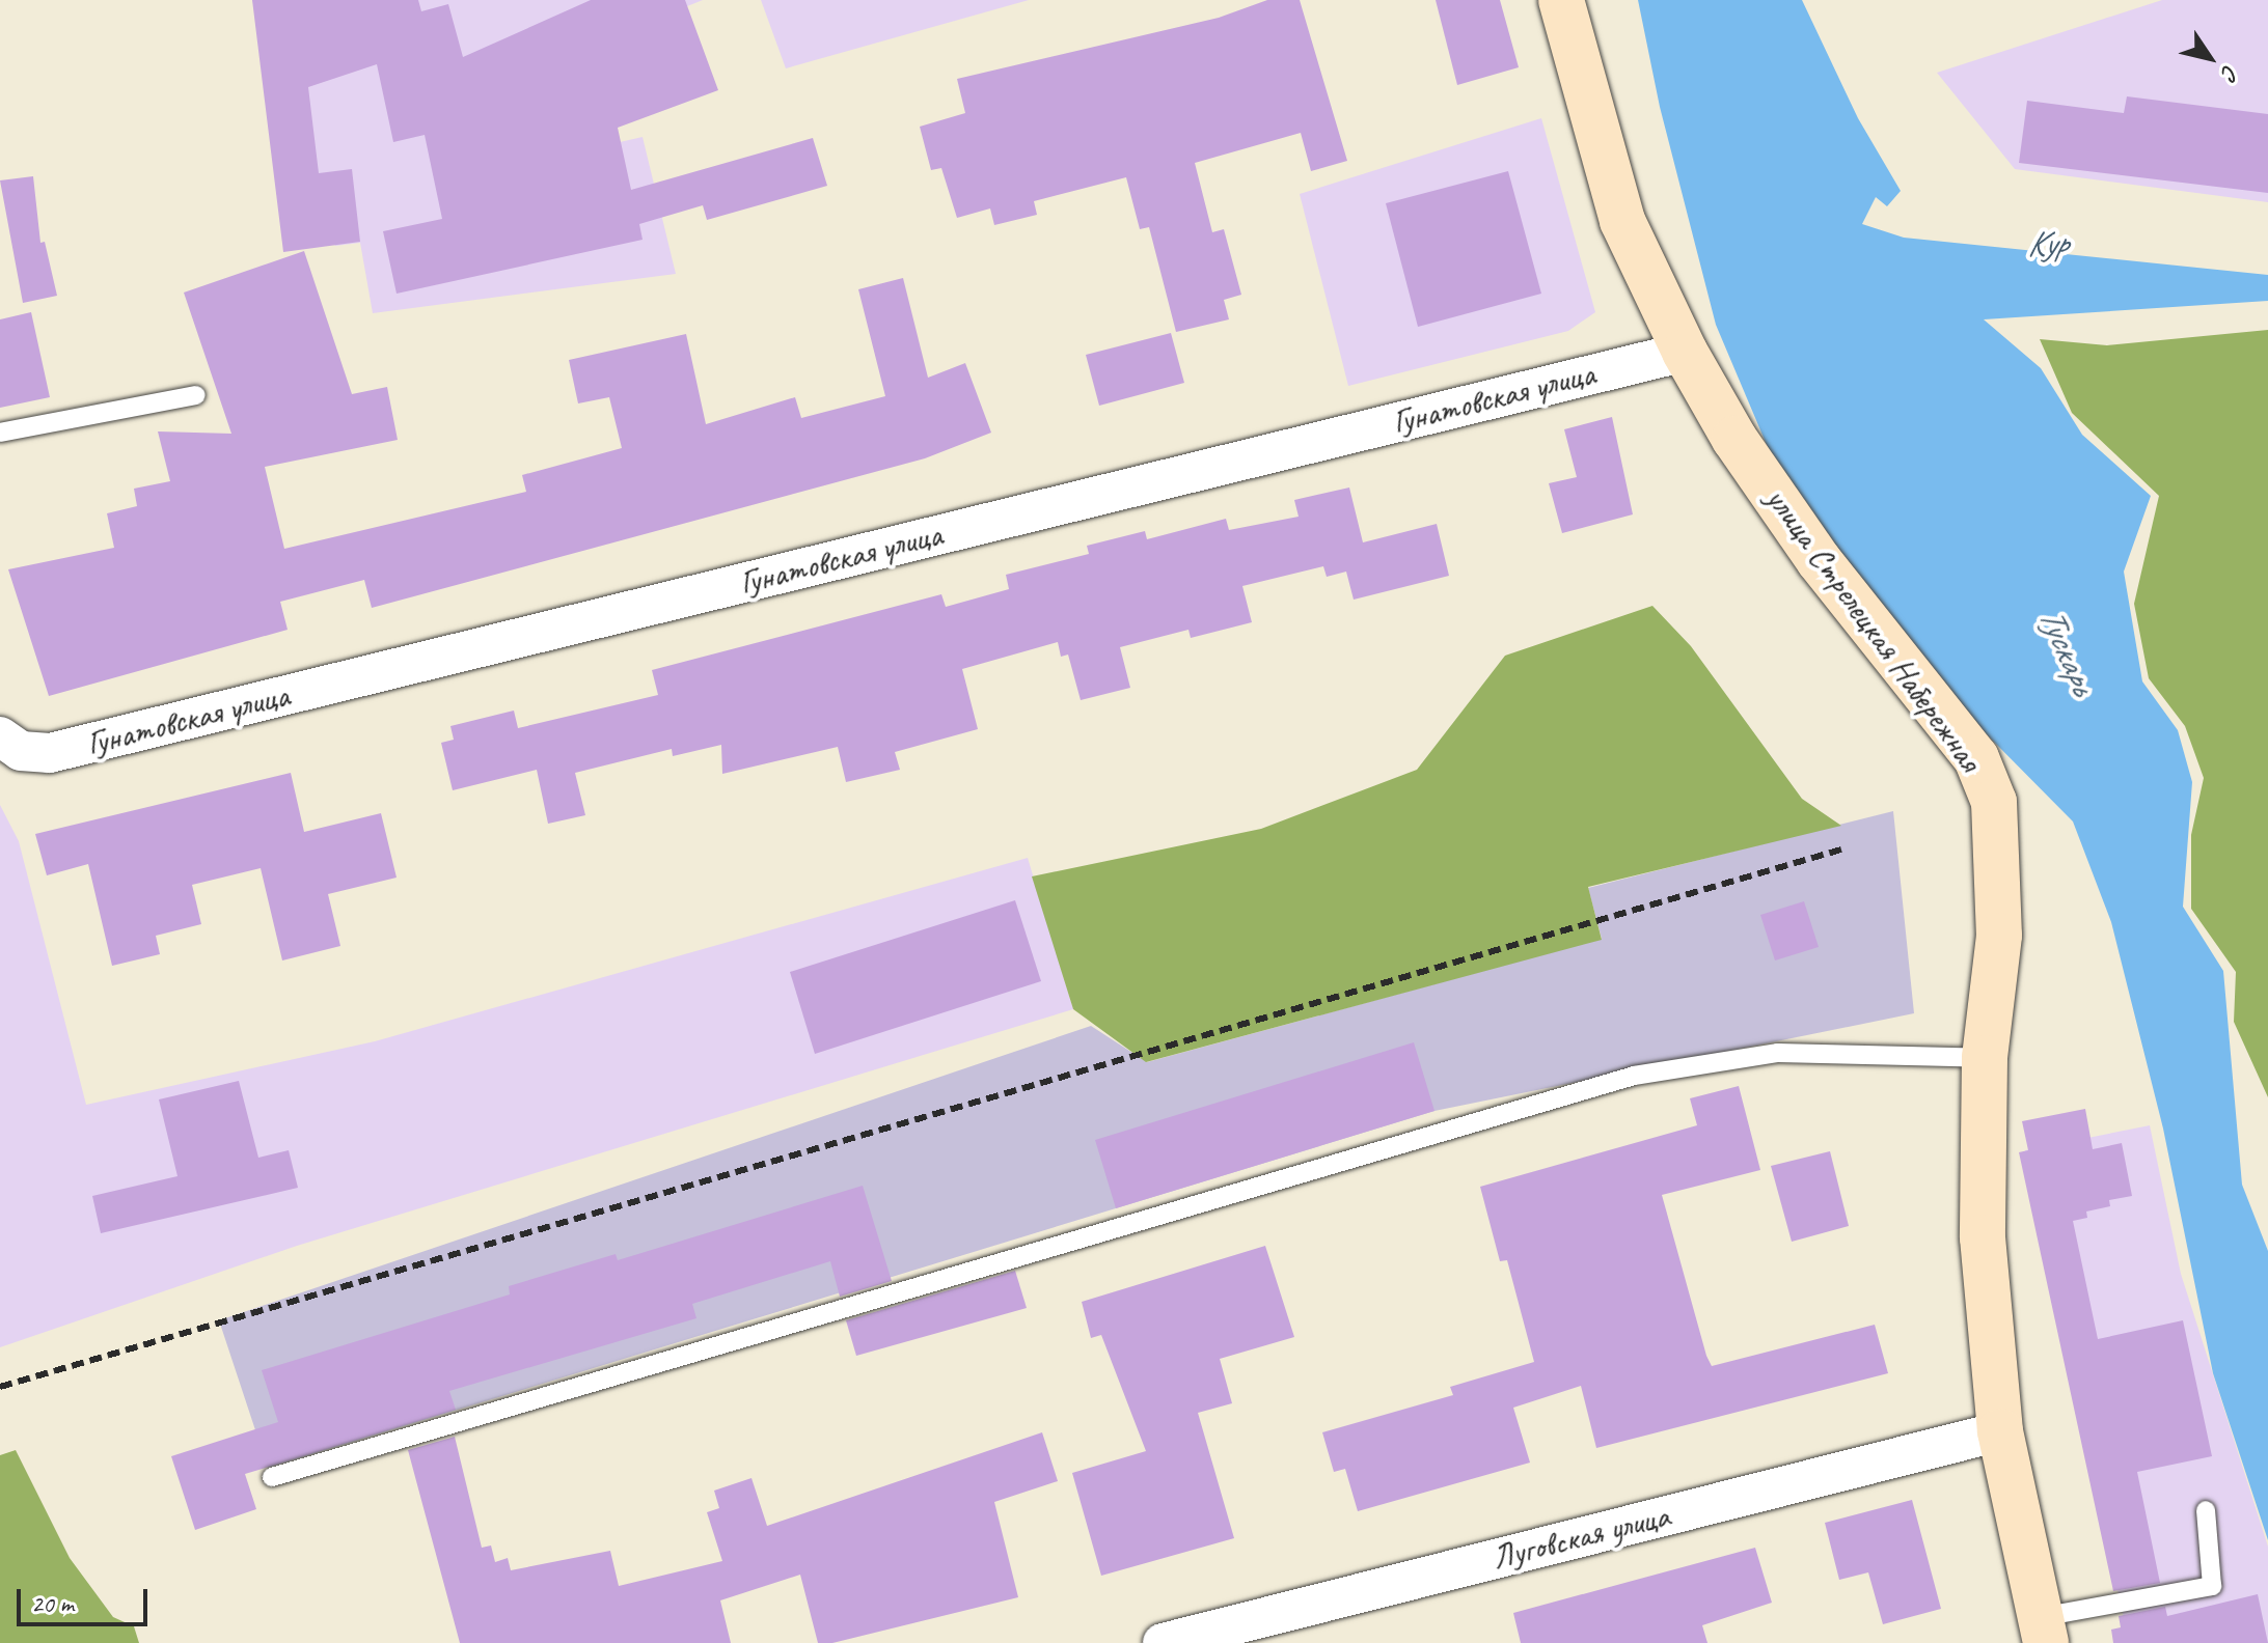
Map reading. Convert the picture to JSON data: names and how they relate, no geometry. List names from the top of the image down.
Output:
{
  "streets": {
    "street": ["Гунатовская улица", "улица Стрелецкая Набережная", "Луговская улица"]
  },
  "crossings": [
    ["Гунатовская улица", "улица Стрелецкая Набережная"],
    ["улица Стрелецкая Набережная", "Луговская улица"]
  ],
  "water": ["Кур", "Тускарь"],
  "scale_bar": "20 m",
  "north": "bottom right"
}
